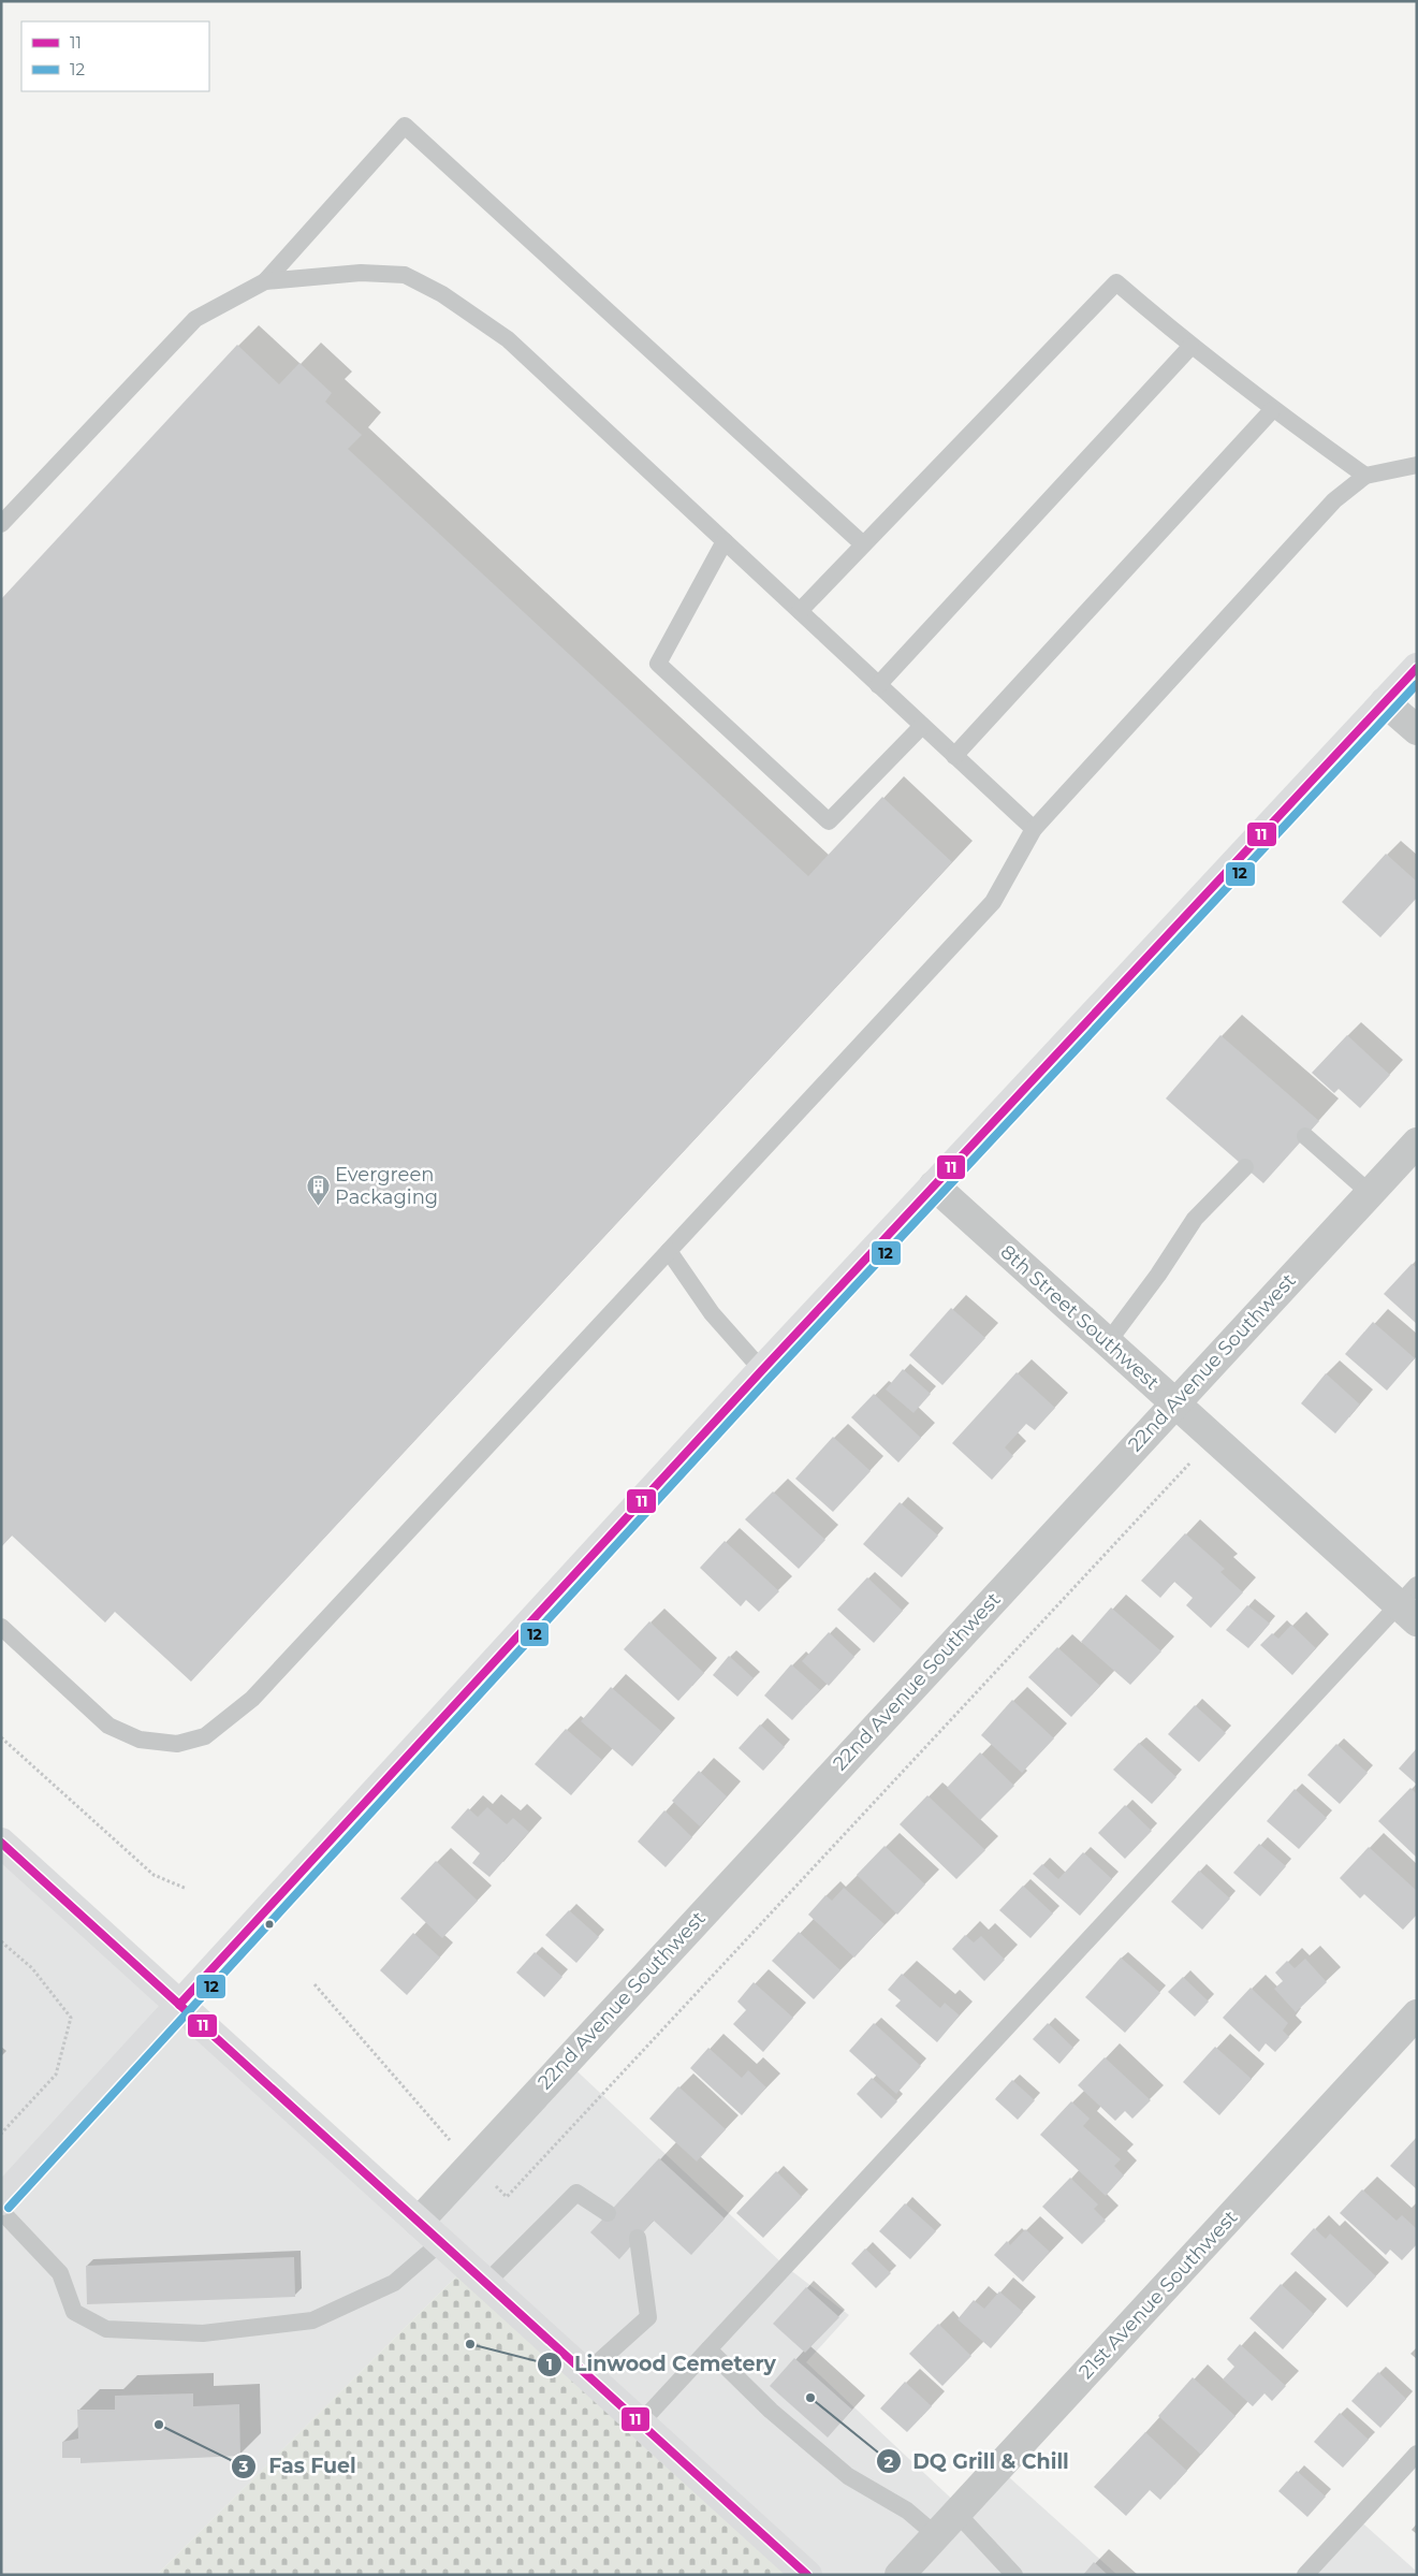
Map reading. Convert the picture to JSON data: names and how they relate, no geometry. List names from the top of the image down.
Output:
{
  "streets": {
    "street": ["8th Street Southwest", "22nd Avenue Southwest", "21st Avenue Southwest"]
  },
  "crossings": [
    ["8th Street Southwest", "22nd Avenue Southwest"]
  ],
  "places": {
    "building": ["Evergreen Packaging"],
    "other": ["Linwood Cemetery", "DQ Grill & Chill", "Fas Fuel"]
  },
  "lines": ["transit line 11", "transit line 12"],
  "legend": ["11", "12"]
}
